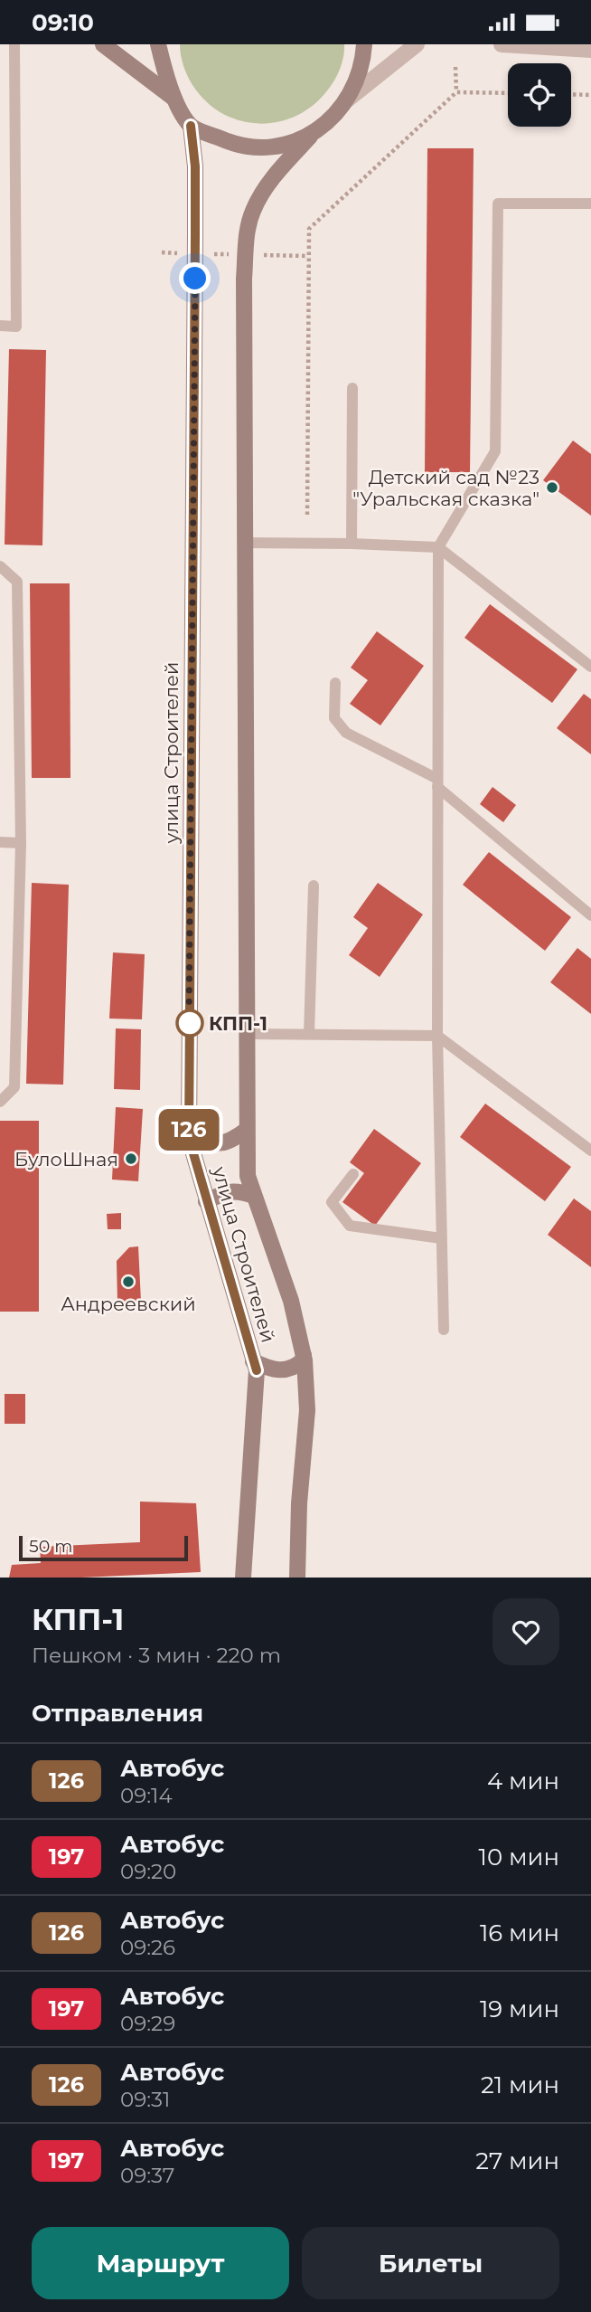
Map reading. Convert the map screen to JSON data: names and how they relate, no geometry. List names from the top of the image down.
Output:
{
  "streets": {
    "main road": ["улица Строителей"]
  },
  "places": [
    "Детский сад №23 \"Уральская сказка\"",
    "КПП-1",
    "БулоШная",
    "Андреевский"
  ],
  "lines": ["bus line 126"],
  "scale_bar": "50 m",
  "page": {
    "status": "09:10",
    "on_map": "126",
    "scale": "50 m",
    "heading": [
      ["КПП-1", "Пешком · 3 мин · 220 m"],
      "Отправления"
    ],
    "list": [
      {
        "mark": "126",
        "name": "Автобус",
        "note": "09:14",
        "value": "4 мин"
      },
      {
        "mark": "197",
        "name": "Автобус",
        "note": "09:20",
        "value": "10 мин"
      },
      {
        "mark": "126",
        "name": "Автобус",
        "note": "09:26",
        "value": "16 мин"
      },
      {
        "mark": "197",
        "name": "Автобус",
        "note": "09:29",
        "value": "19 мин"
      },
      {
        "mark": "126",
        "name": "Автобус",
        "note": "09:31",
        "value": "21 мин"
      },
      {
        "mark": "197",
        "name": "Автобус",
        "note": "09:37",
        "value": "27 мин"
      }
    ],
    "buttons": ["Маршрут", "Билеты"]
  }
}
